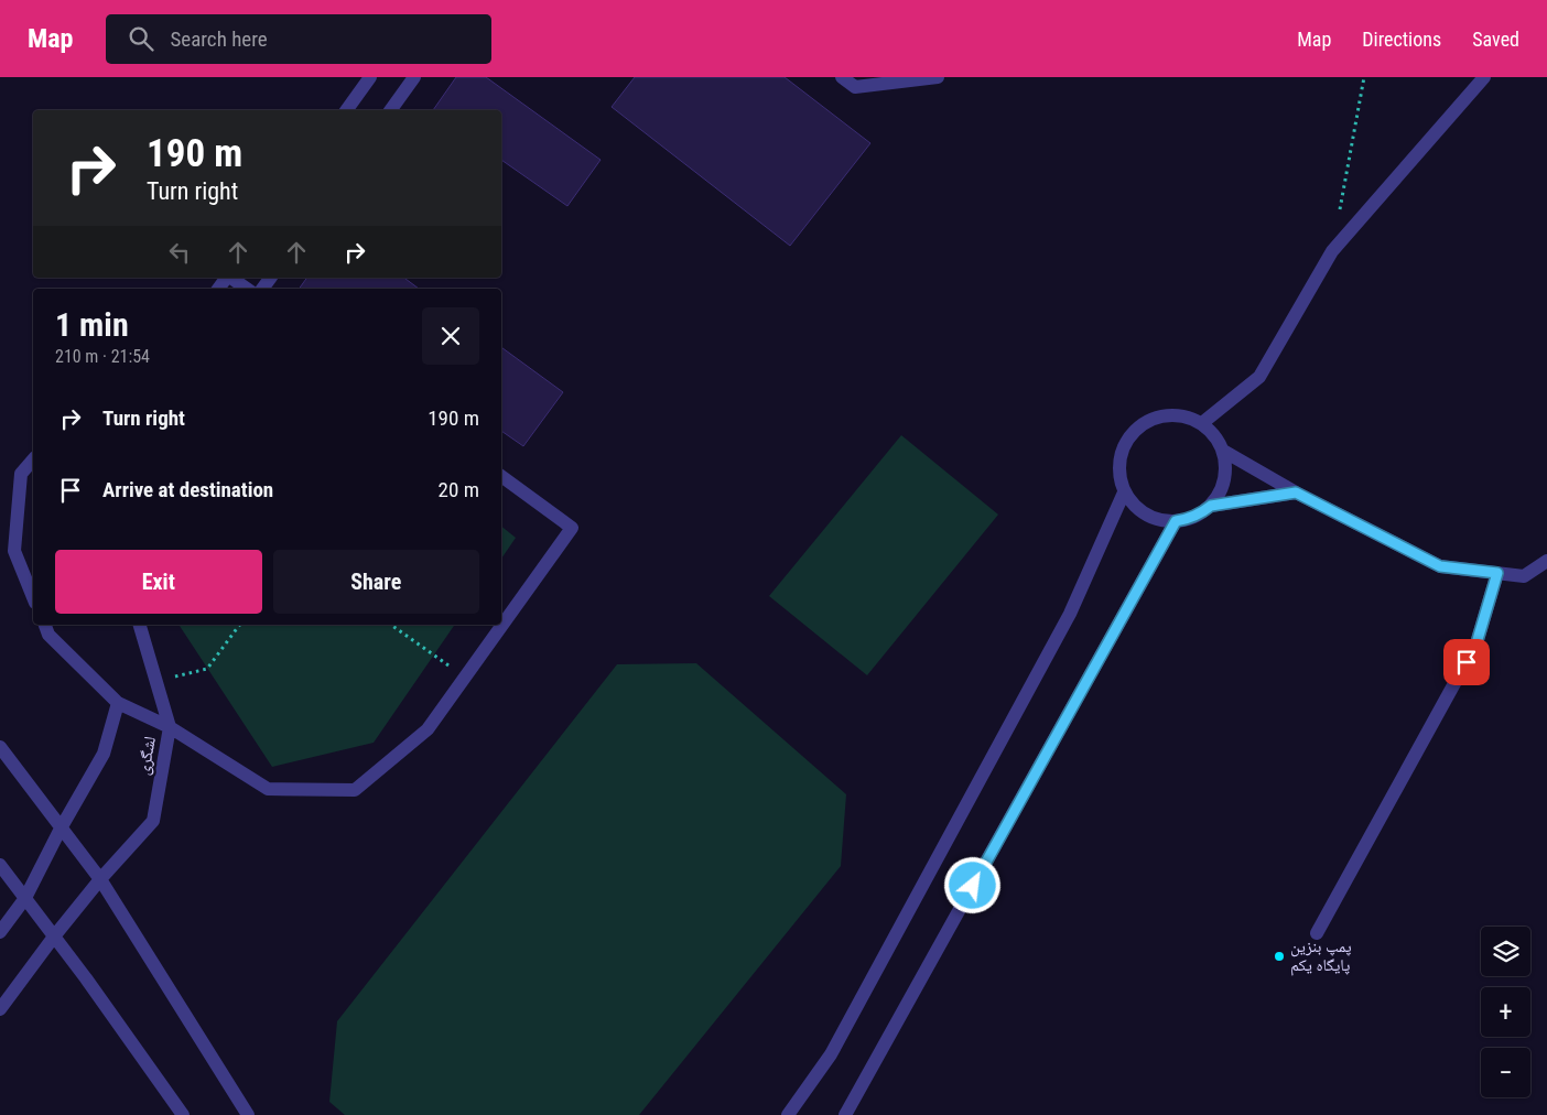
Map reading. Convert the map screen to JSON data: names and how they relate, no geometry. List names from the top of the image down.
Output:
{
  "streets": {
    "lane": ["لشگری"]
  },
  "places": ["پمپ بنزين پايگاه يكم"],
  "page": {
    "header": "Map",
    "search": "Search here",
    "nav": ["Map", "Directions", "Saved"],
    "turn": ["190 m", "Turn right"],
    "heading": ["1 min", "210 m · 21:54"],
    "list": [
      {
        "name": "Turn right",
        "value": "190 m"
      },
      {
        "name": "Arrive at destination",
        "value": "20 m"
      }
    ],
    "buttons": ["Exit", "Share"],
    "map_buttons": ["+", "−"]
  }
}
